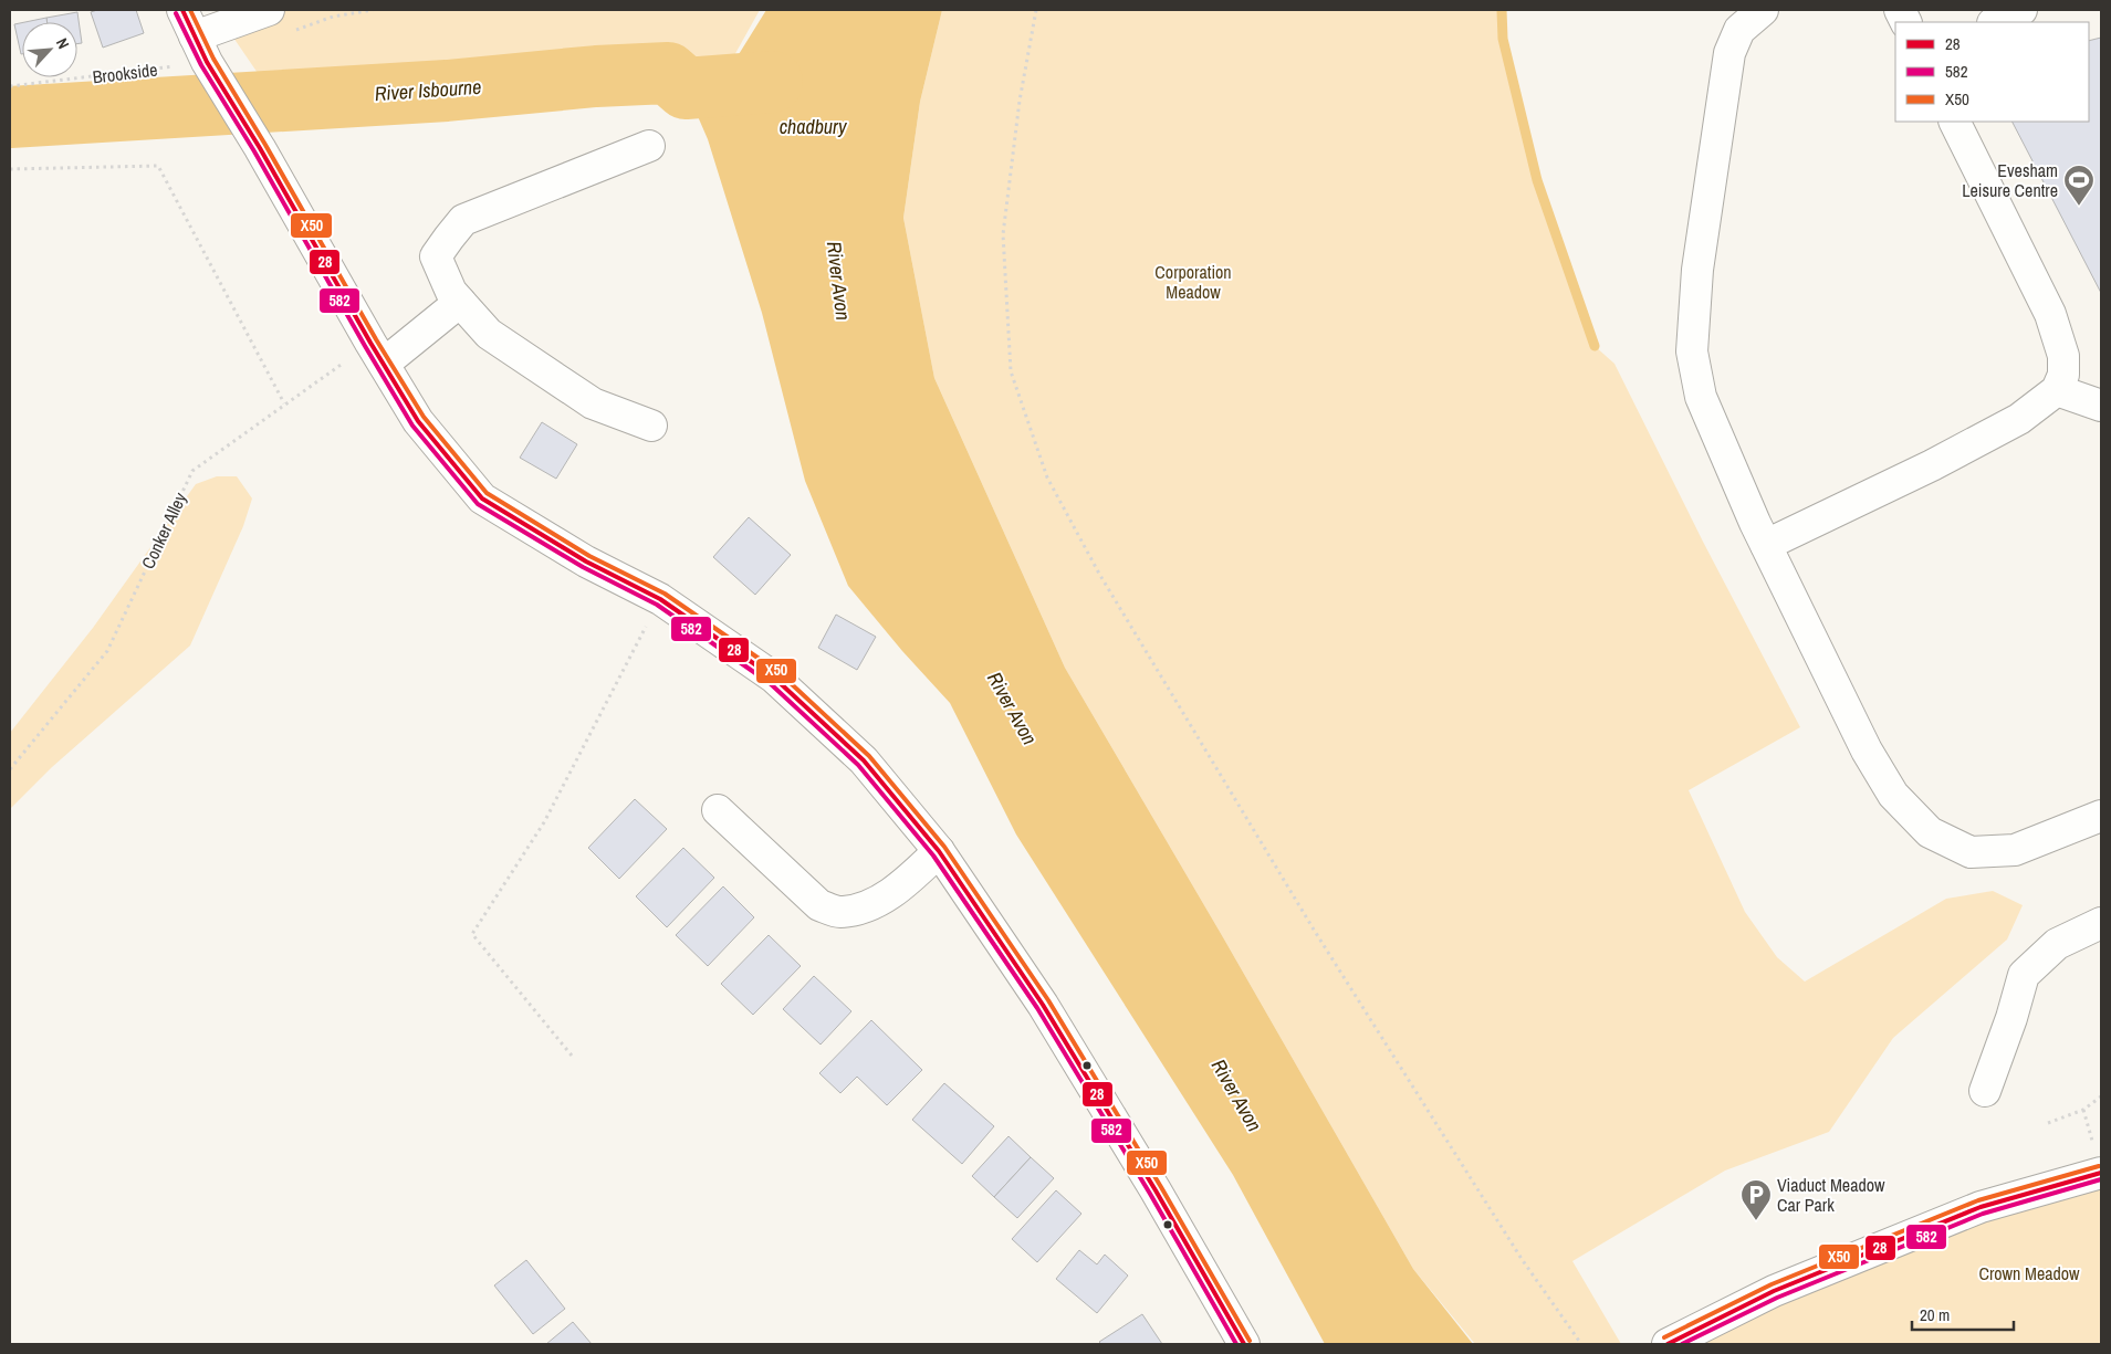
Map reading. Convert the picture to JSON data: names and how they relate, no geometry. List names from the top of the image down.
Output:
{
  "streets": {
    "path": ["Brookside", "Conker Alley"]
  },
  "water": ["River Isbourne", "chadbury", "River Avon"],
  "parks": ["Corporation Meadow", "Crown Meadow"],
  "places": {
    "sports": ["Evesham Leisure Centre"],
    "parking": ["Viaduct Meadow Car Park"]
  },
  "lines": ["transit line 28", "transit line X50", "transit line 582"],
  "legend": ["28", "582", "X50"],
  "scale_bar": "20 m",
  "north": "top right"
}
